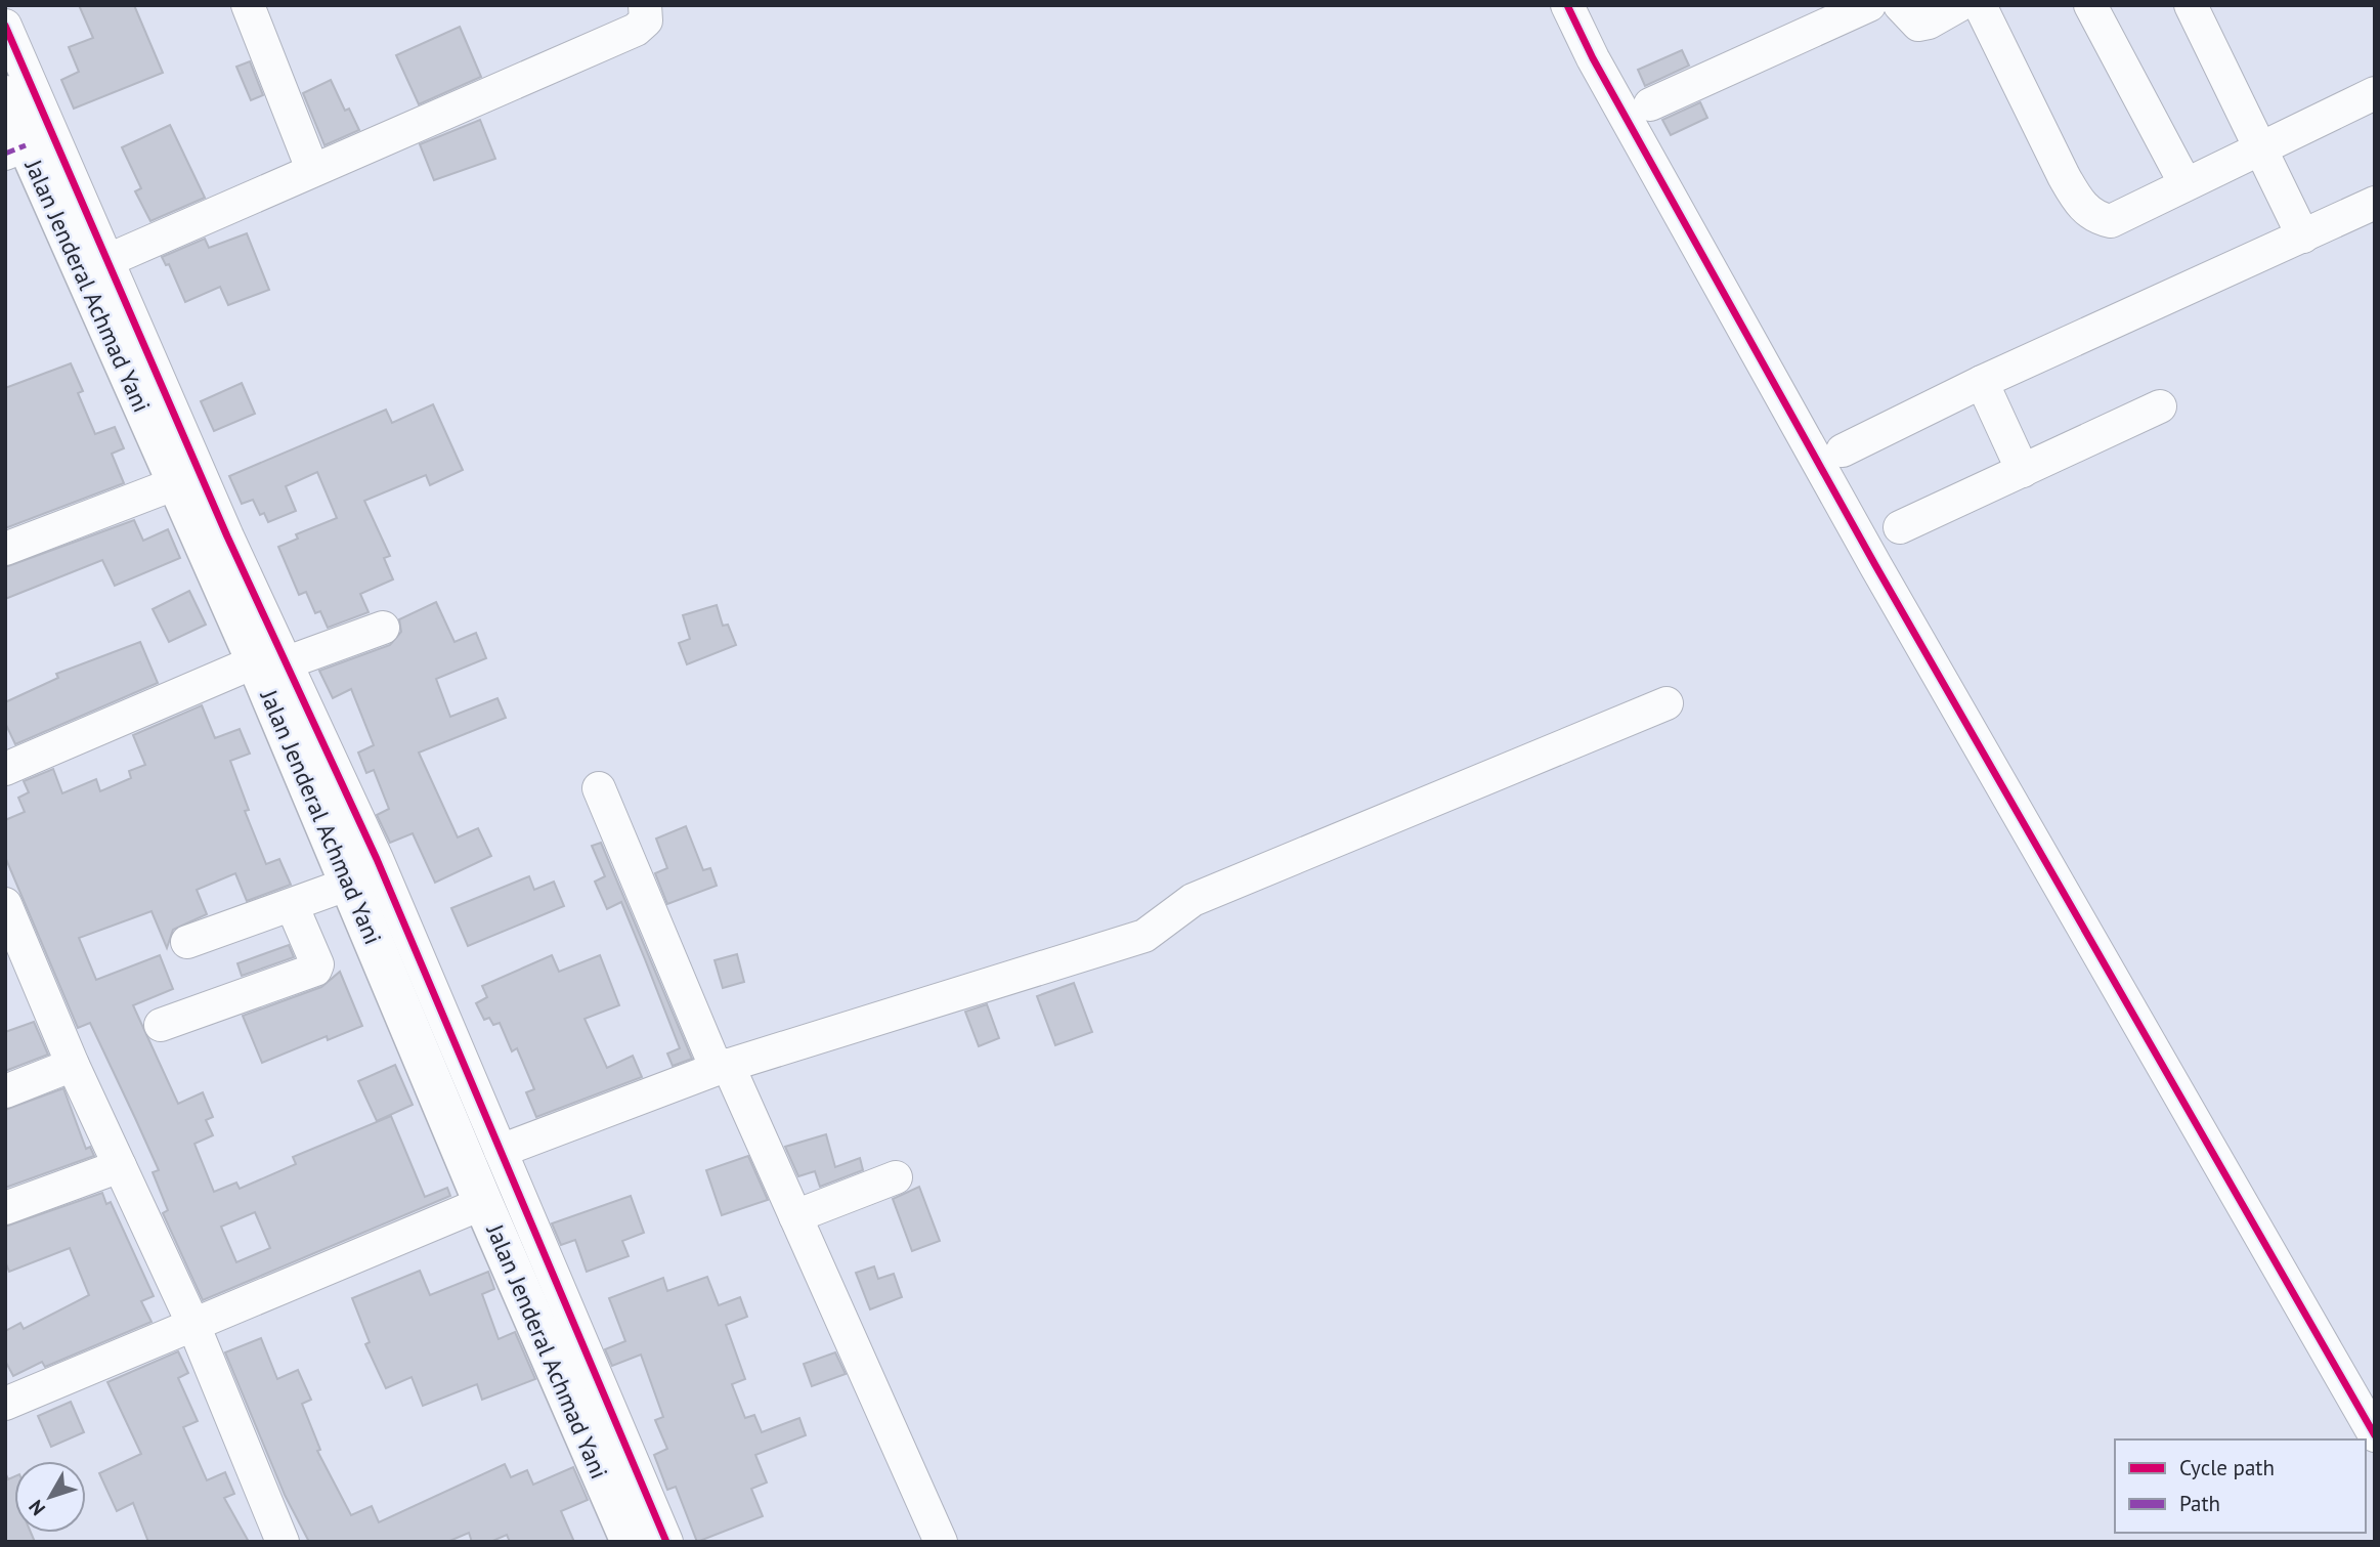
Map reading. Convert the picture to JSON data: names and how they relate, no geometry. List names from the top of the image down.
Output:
{
  "streets": {
    "main road": ["Jalan Jenderal Achmad Yani"]
  },
  "legend": ["Cycle path", "Path"],
  "north": "bottom left"
}
